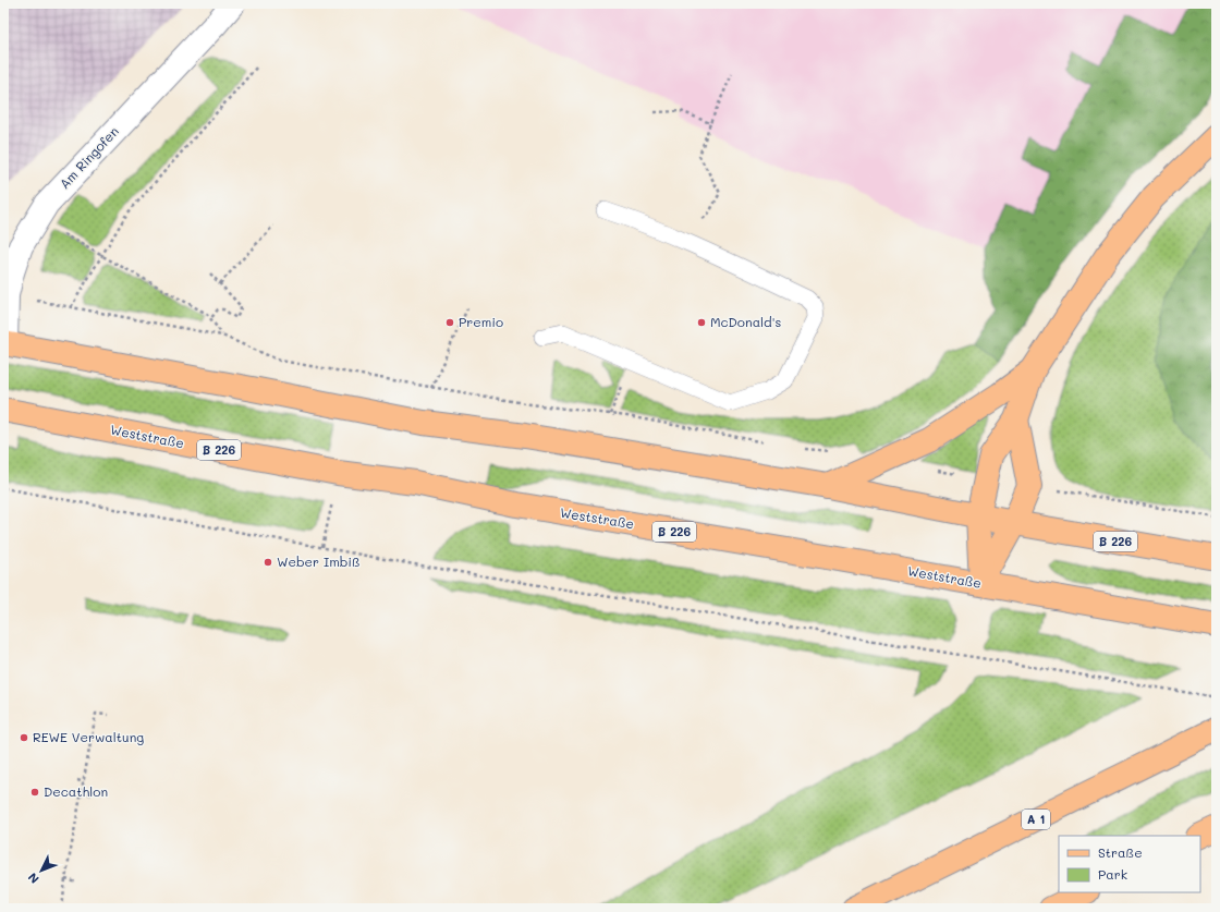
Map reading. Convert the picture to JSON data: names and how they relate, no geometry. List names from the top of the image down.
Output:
{
  "streets": {
    "main road": ["Weststraße", "B 226", "A 1"],
    "street": ["Am Ringofen"]
  },
  "crossings": [
    ["Am Ringofen", "B 226"]
  ],
  "places": [
    "Premio",
    "McDonald's",
    "Weber Imbiß",
    "REWE Verwaltung",
    "Decathlon"
  ],
  "legend": ["Straße", "Park"],
  "north": "bottom left"
}
